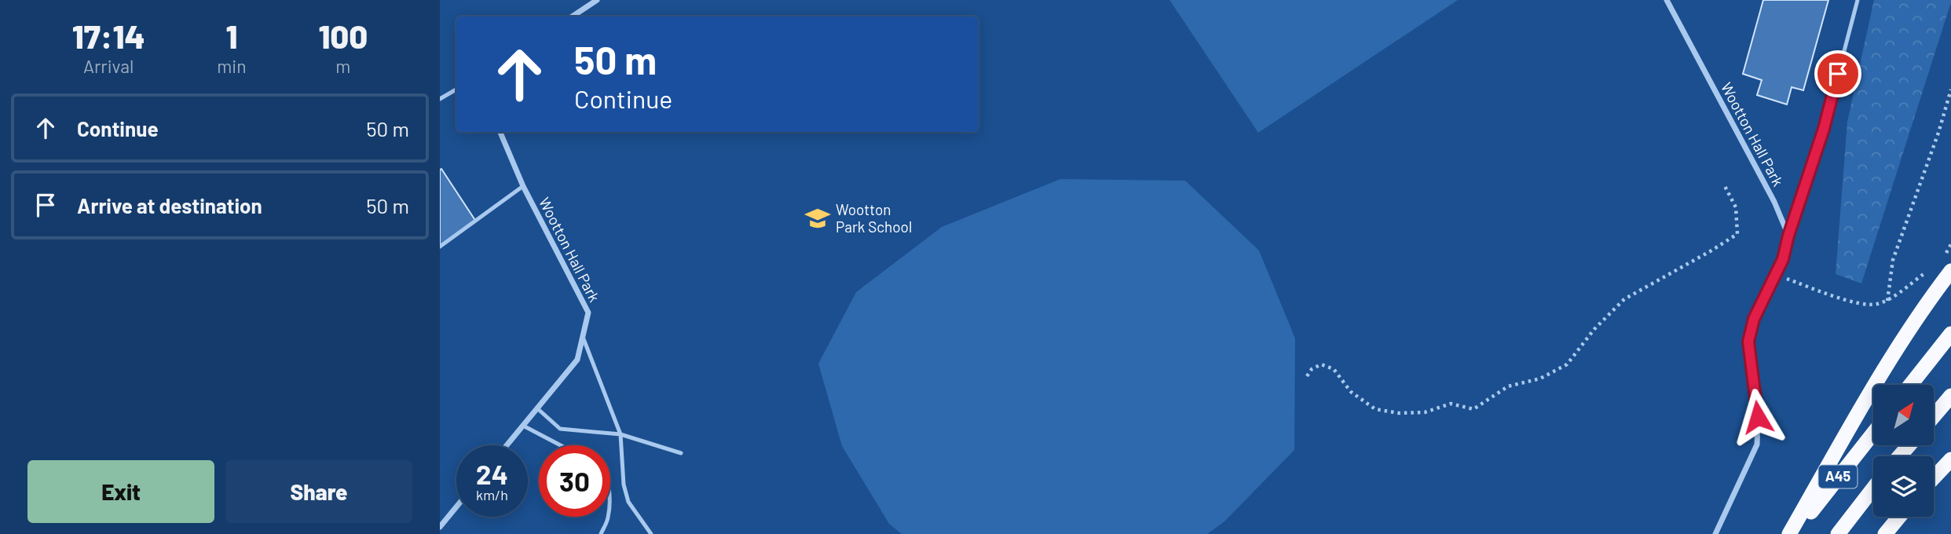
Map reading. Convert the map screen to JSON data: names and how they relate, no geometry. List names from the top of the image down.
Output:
{
  "streets": {
    "highway": ["A45"],
    "street": ["Wootton Hall Park"]
  },
  "places": {
    "school or university": ["Wootton Park School"]
  },
  "north": "top right",
  "page": {
    "eta": [
      "17:14",
      "Arrival",
      "1",
      "min",
      "100",
      "m"
    ],
    "turn": ["50 m", "Continue"],
    "list": [
      {
        "name": "Continue",
        "value": "50 m"
      },
      {
        "name": "Arrive at destination",
        "value": "50 m"
      }
    ],
    "speed": "24 km/h",
    "limit": "30",
    "buttons": ["Exit", "Share"]
  }
}
